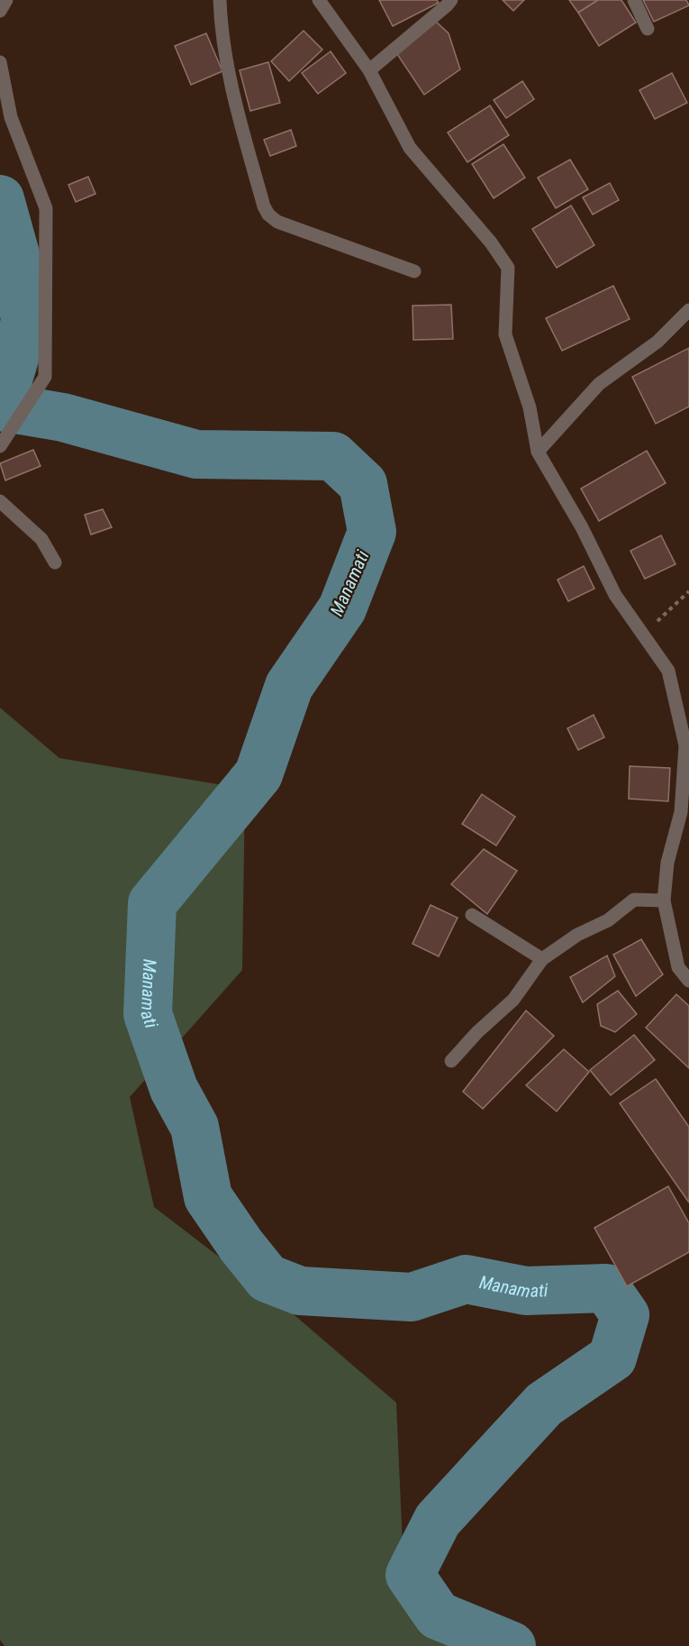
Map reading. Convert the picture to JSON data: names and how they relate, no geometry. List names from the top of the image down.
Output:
{
  "water": ["Manamati"]
}
